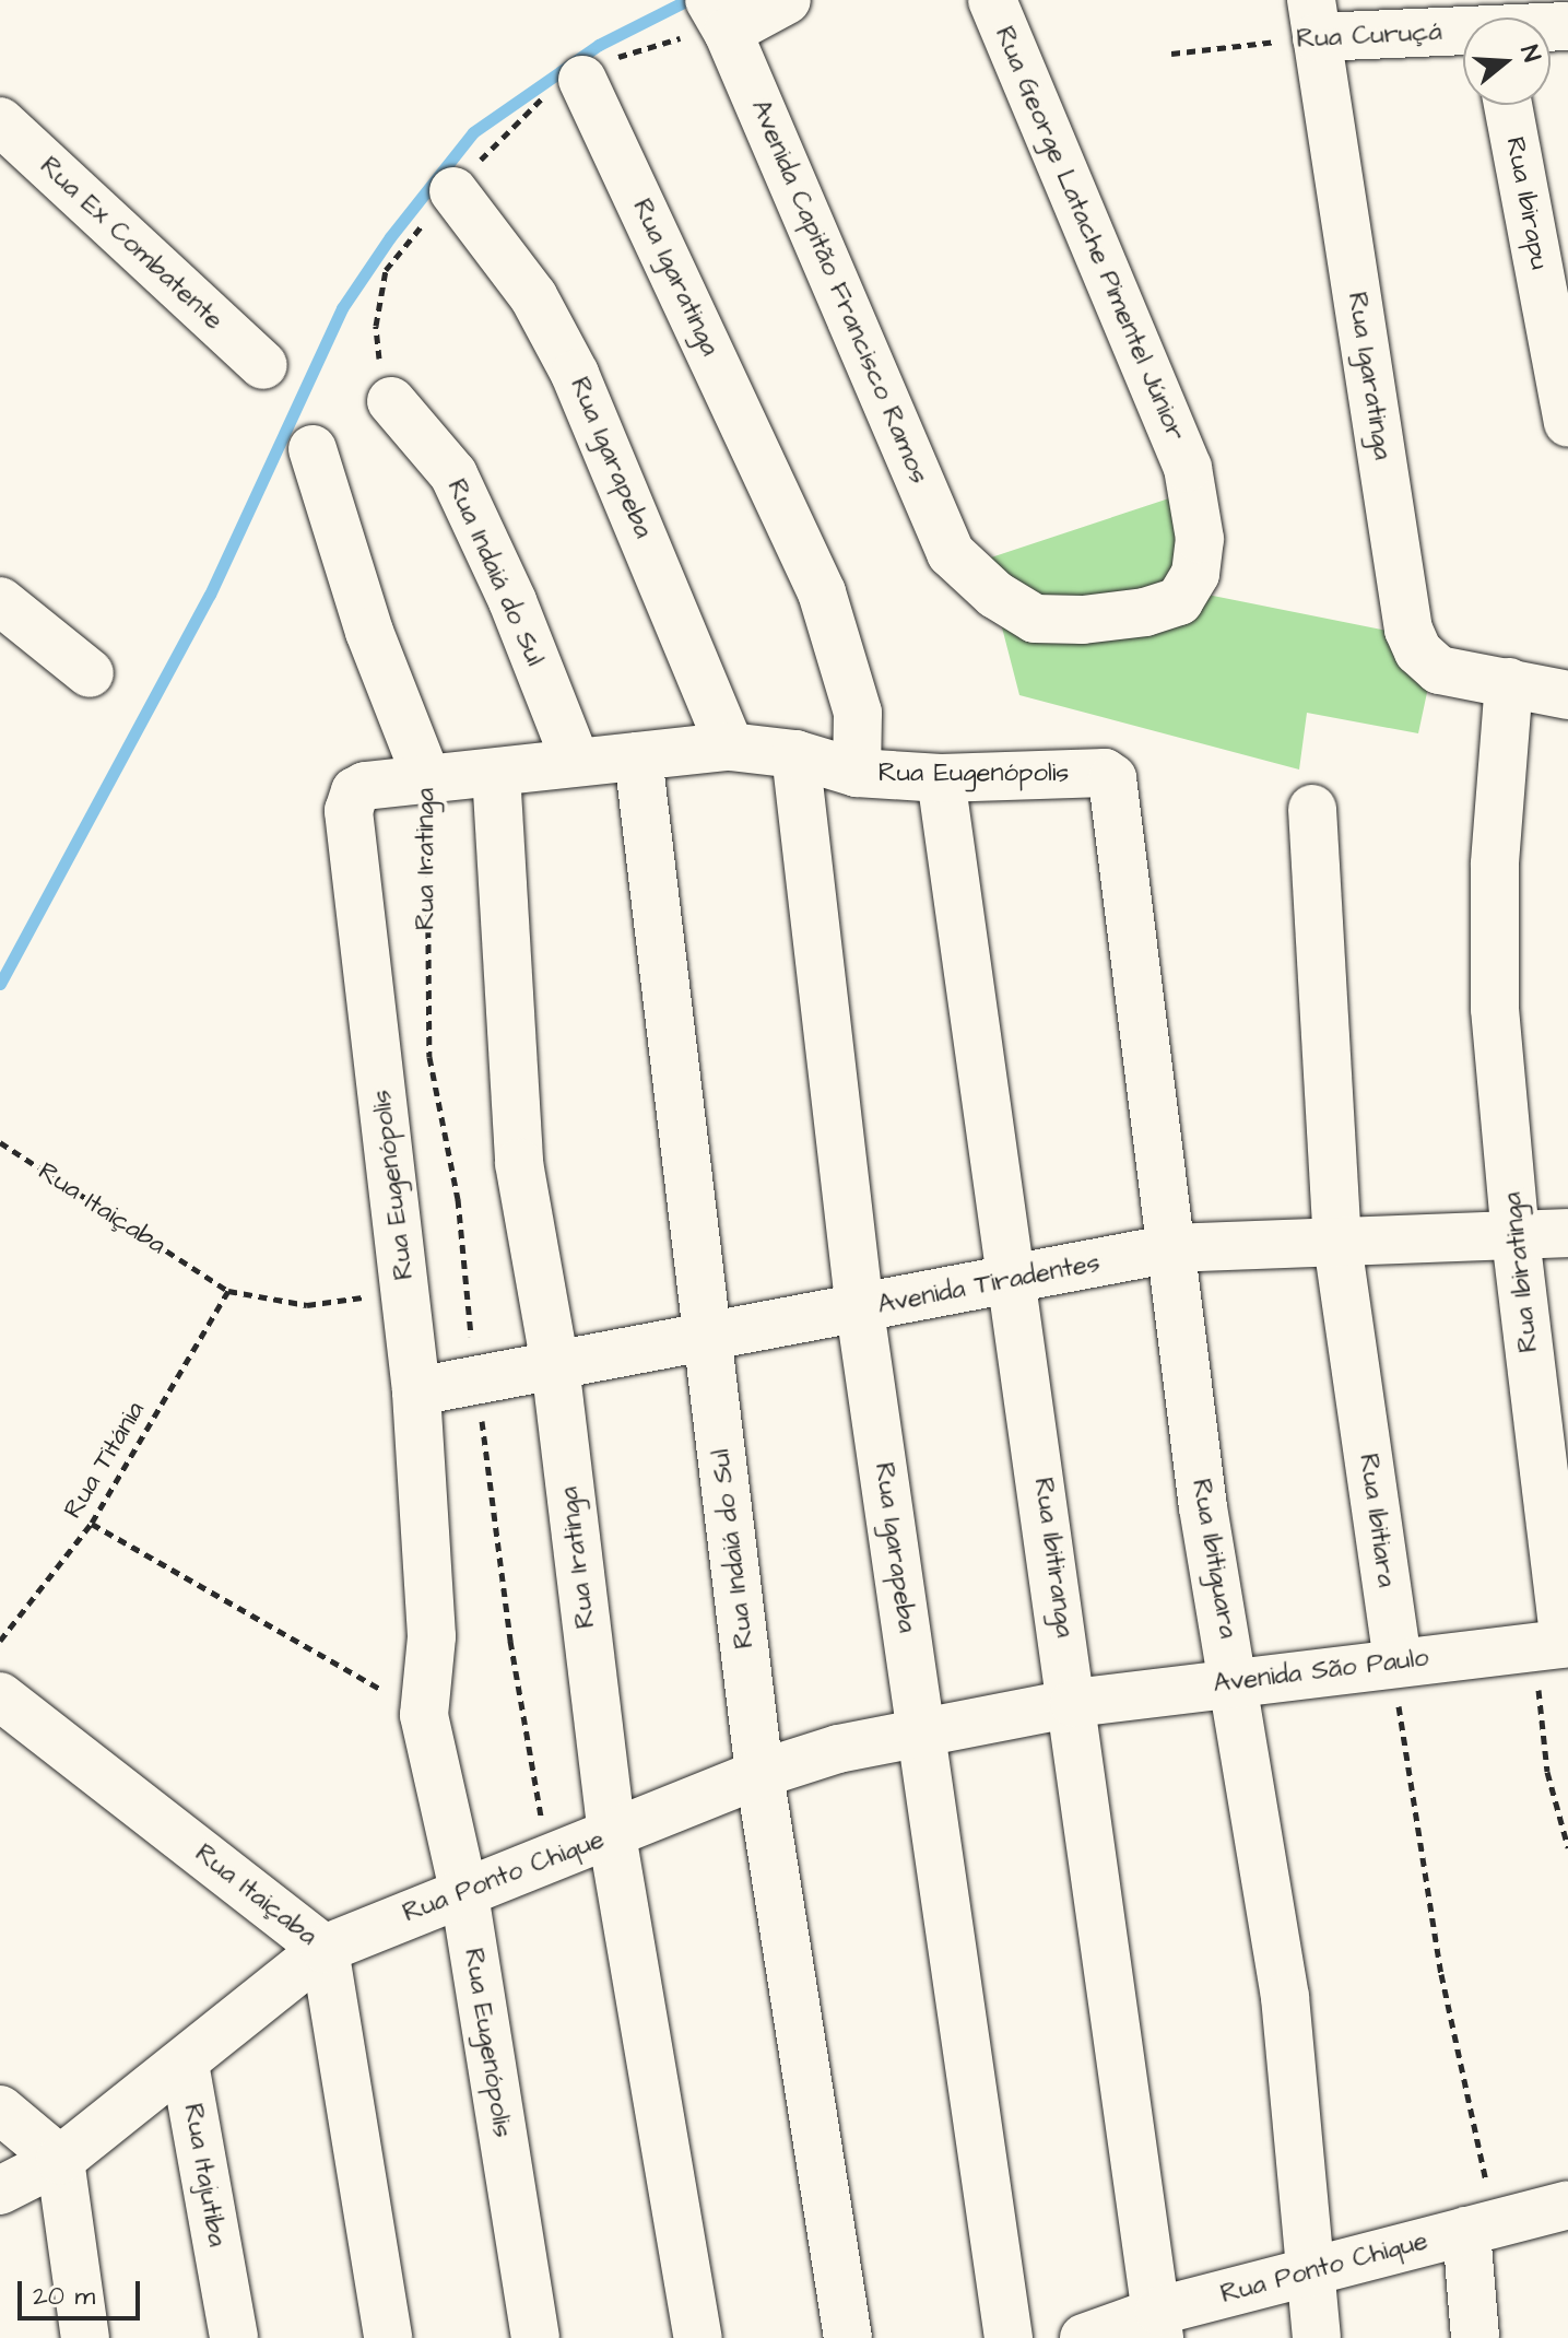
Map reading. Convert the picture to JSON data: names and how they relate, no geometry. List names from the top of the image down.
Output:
{
  "streets": {
    "street": [
      "Rua Curuçá",
      "Rua Ibirapu",
      "Rua George Latache Pimentel Júnior",
      "Rua Ex Combatente",
      "Rua Igaratinga",
      "Avenida Capitão Francisco Ramos",
      "Rua Igarapeba",
      "Rua Indaiá do Sul",
      "Rua Eugenópolis",
      "Rua Iratinga",
      "Rua Itaiçaba",
      "Rua Ibiratinga",
      "Avenida Tiradentes",
      "Rua Ibitiara",
      "Rua Ibitiranga",
      "Rua Ibitiguara",
      "Avenida São Paulo",
      "Rua Ponto Chique",
      "Rua Itajutiba"
    ],
    "path": ["Rua Titánia"]
  },
  "crossings": [
    ["Rua Curuçá", "Rua Igaratinga"],
    ["Rua George Latache Pimentel Júnior", "Avenida Capitão Francisco Ramos"],
    ["Rua Igaratinga", "Rua Eugenópolis"],
    ["Rua Igaratinga", "Rua Ibiratinga"],
    ["Rua Igarapeba", "Rua Eugenópolis"],
    ["Rua Igarapeba", "Avenida Tiradentes"],
    ["Rua Igarapeba", "Rua Ponto Chique"],
    ["Rua Indaiá do Sul", "Rua Eugenópolis"],
    ["Rua Indaiá do Sul", "Avenida Tiradentes"],
    ["Rua Indaiá do Sul", "Rua Ponto Chique"],
    ["Rua Eugenópolis", "Rua Iratinga"],
    ["Rua Eugenópolis", "Rua Itaiçaba"],
    ["Rua Eugenópolis", "Avenida Tiradentes"],
    ["Rua Eugenópolis", "Rua Ibitiranga"],
    ["Rua Eugenópolis", "Rua Ibitiguara"],
    ["Rua Eugenópolis", "Rua Ponto Chique"],
    ["Rua Iratinga", "Avenida Tiradentes"],
    ["Rua Iratinga", "Rua Ponto Chique"],
    ["Rua Itaiçaba", "Rua Titánia"],
    ["Rua Itaiçaba", "Rua Ponto Chique"],
    ["Rua Ibiratinga", "Avenida Tiradentes"],
    ["Rua Ibiratinga", "Avenida São Paulo"],
    ["Avenida Tiradentes", "Rua Ibitiara"],
    ["Avenida Tiradentes", "Rua Ibitiranga"],
    ["Avenida Tiradentes", "Rua Ibitiguara"],
    ["Rua Ibitiara", "Avenida São Paulo"],
    ["Rua Ibitiranga", "Avenida São Paulo"],
    ["Rua Ibitiranga", "Rua Ponto Chique"],
    ["Rua Ibitiguara", "Avenida São Paulo"],
    ["Rua Ibitiguara", "Rua Ponto Chique"],
    ["Avenida São Paulo", "Rua Ponto Chique"],
    ["Rua Ponto Chique", "Rua Itajutiba"]
  ],
  "scale_bar": "20 m",
  "north": "right"
}
